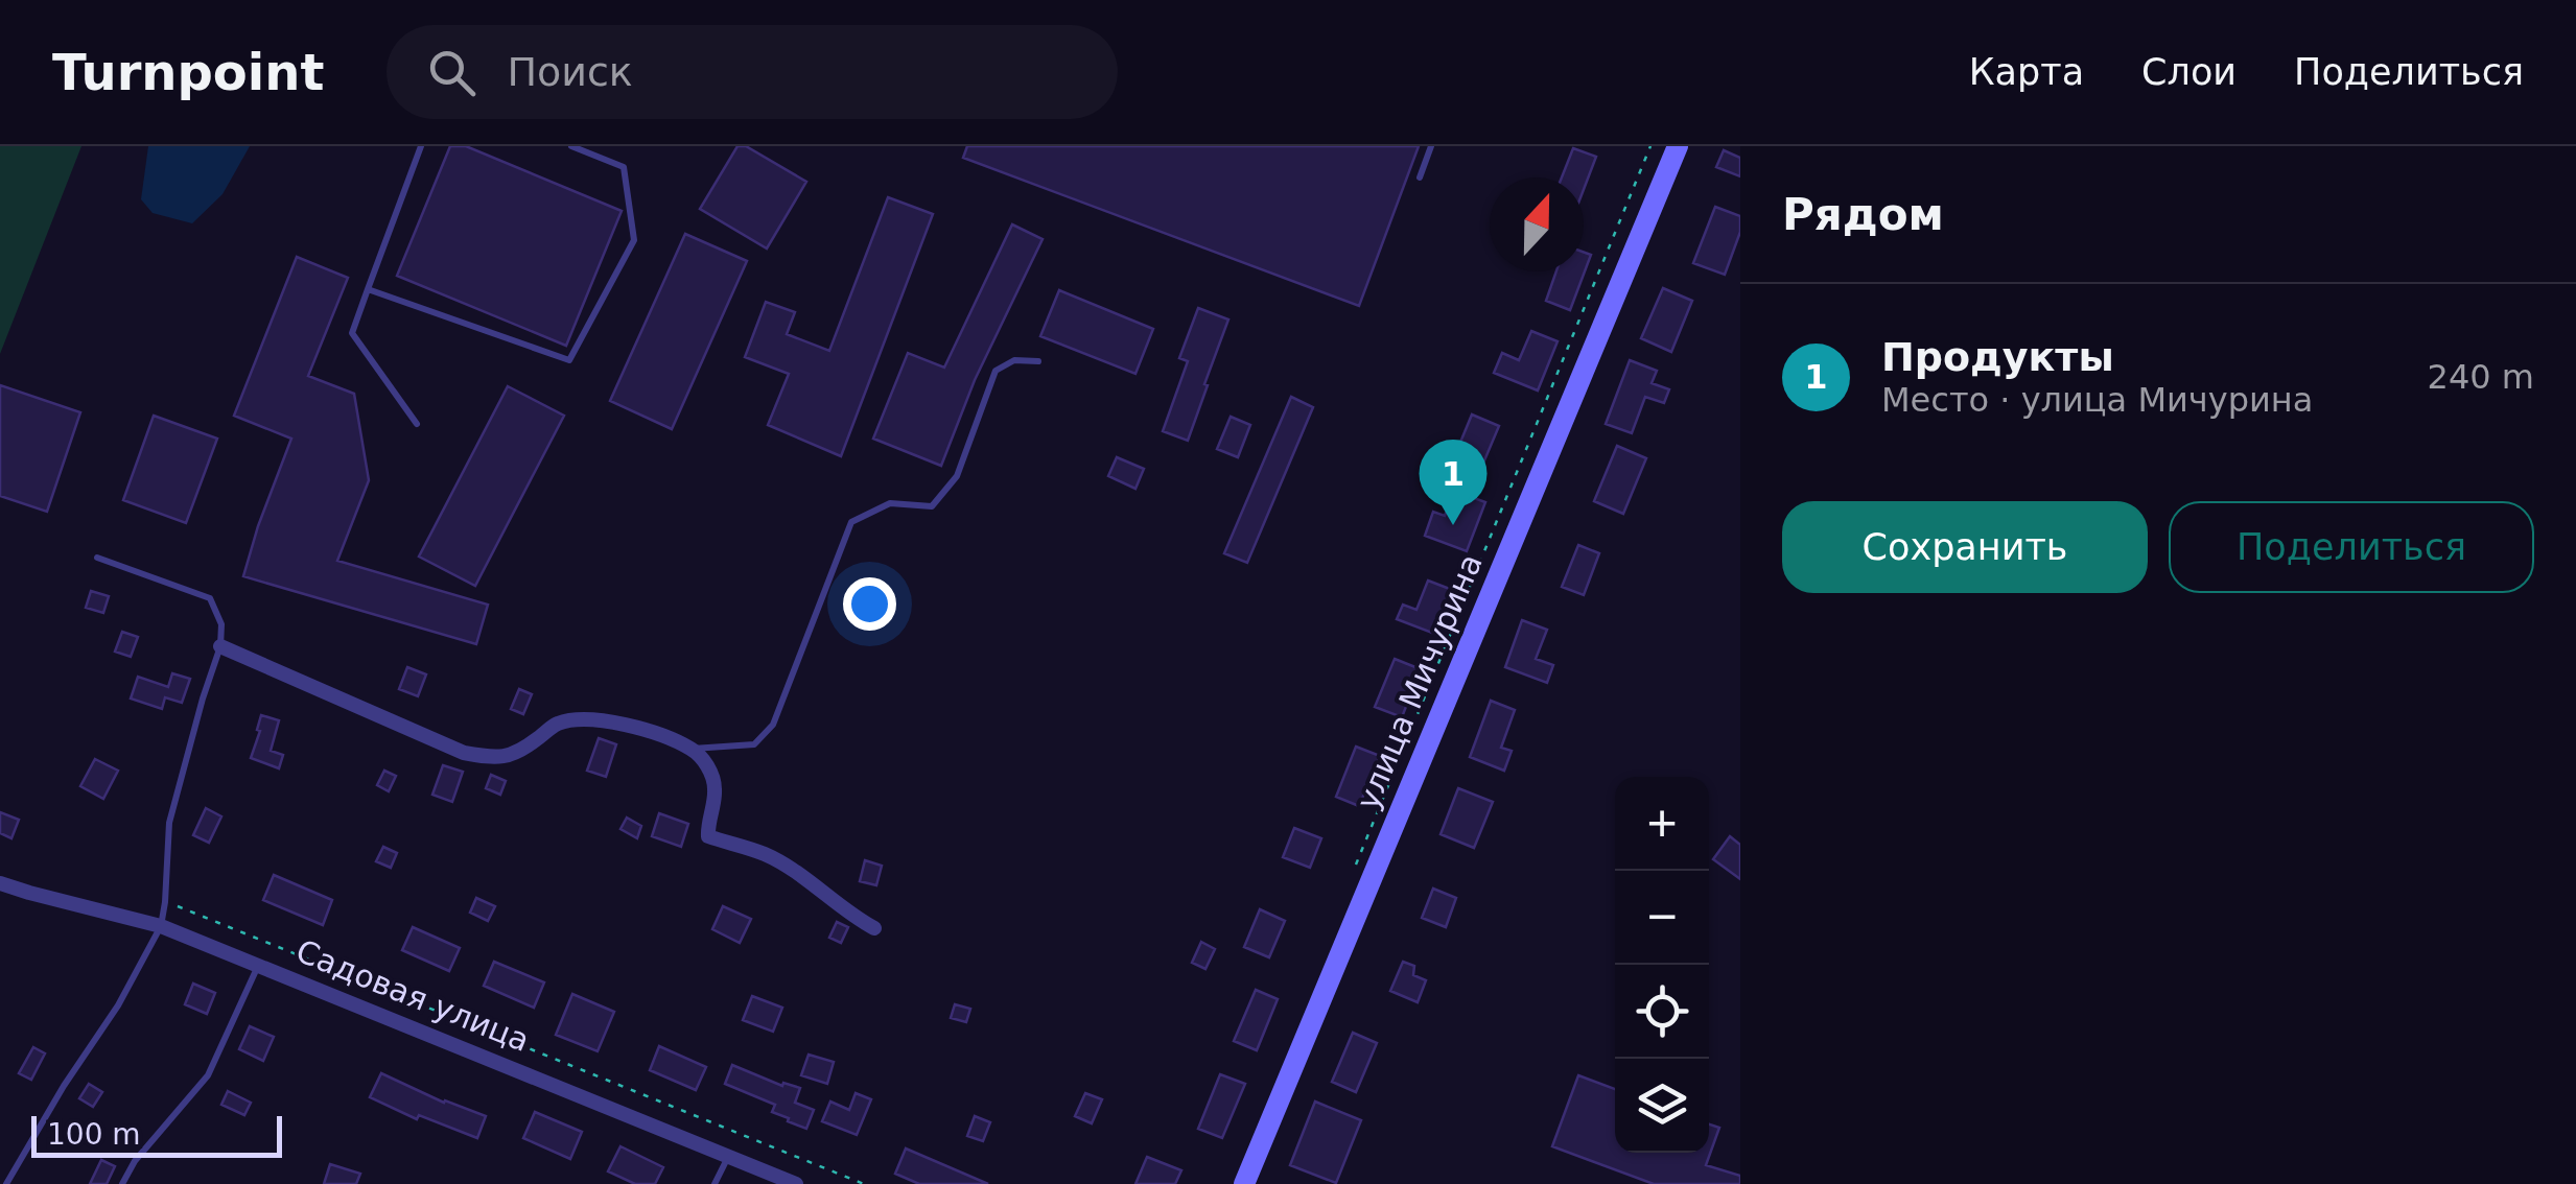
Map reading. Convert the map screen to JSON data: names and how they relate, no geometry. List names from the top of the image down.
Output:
{
  "streets": {
    "street": ["улица Мичурина", "Садовая улица"]
  },
  "scale_bar": "100 m",
  "north": "top",
  "page": {
    "header": "Turnpoint",
    "search": "Поиск",
    "nav": ["Карта", "Слои", "Поделиться"],
    "heading": "Рядом",
    "list": [
      {
        "mark": "1",
        "name": "Продукты",
        "note": "Место · улица Мичурина",
        "value": "240 m"
      }
    ],
    "pins": "1",
    "buttons": ["Сохранить", "Поделиться"],
    "map_buttons": ["+", "−"],
    "scale": "100 m"
  }
}
